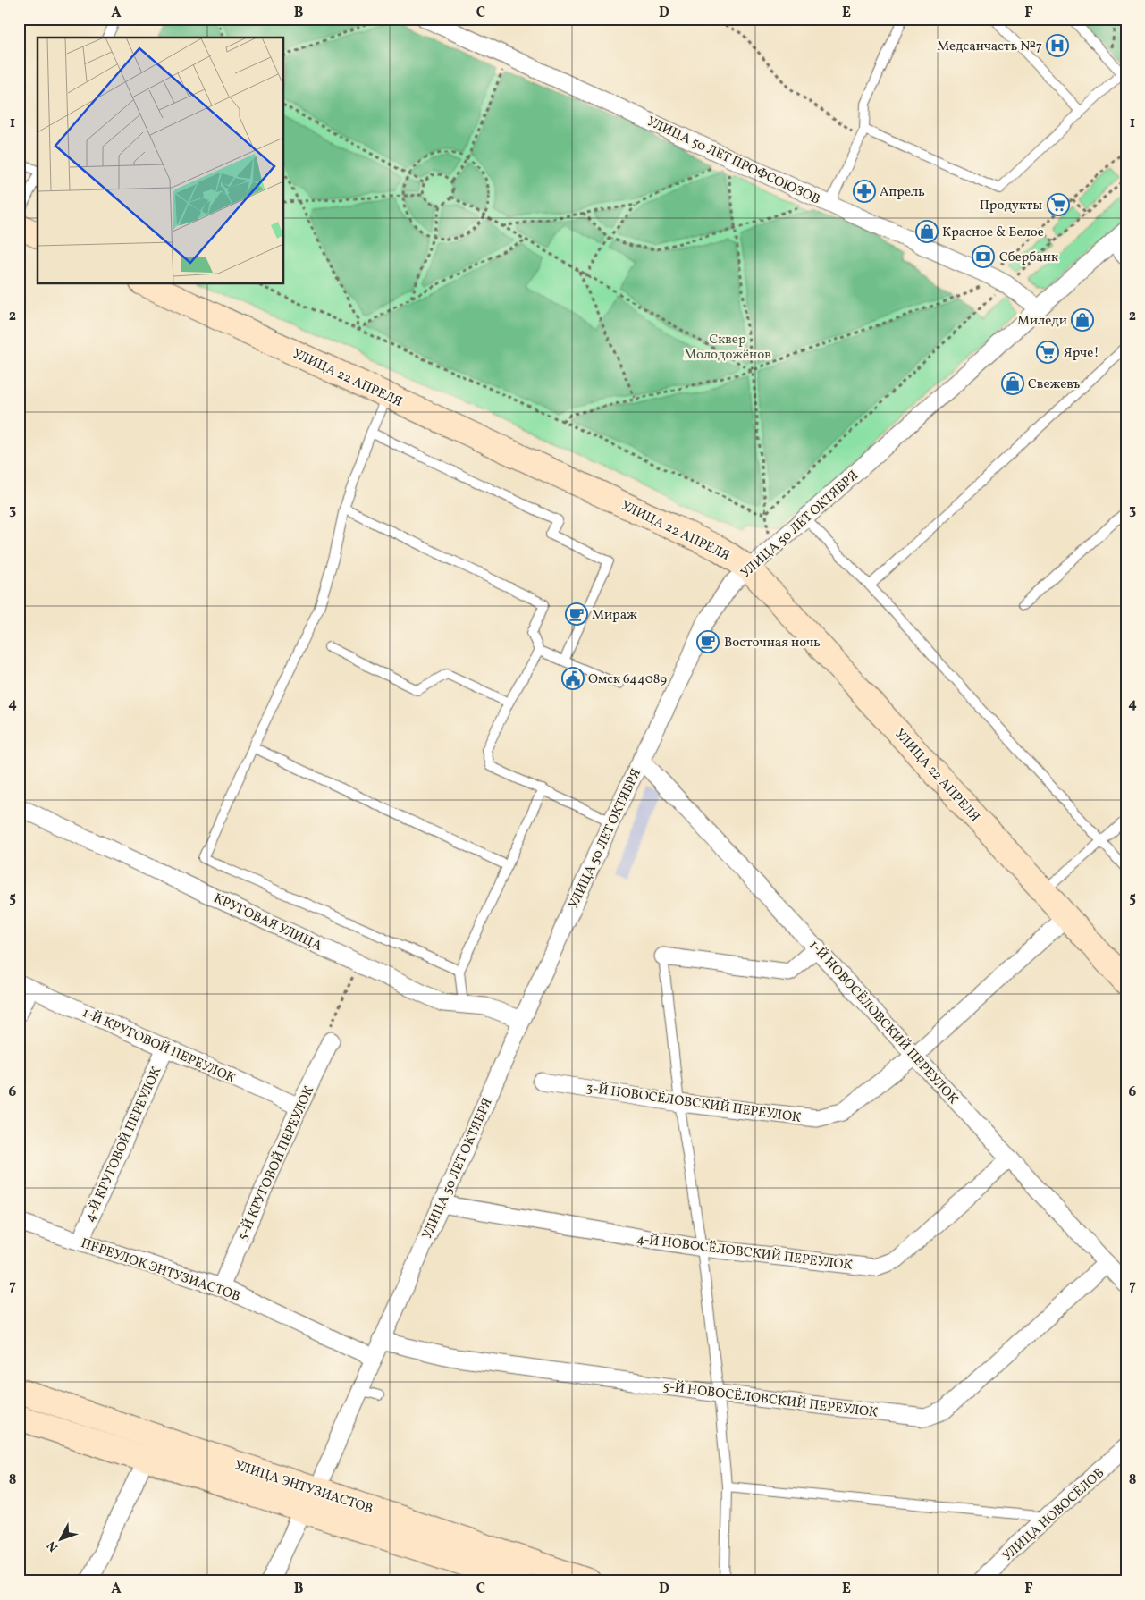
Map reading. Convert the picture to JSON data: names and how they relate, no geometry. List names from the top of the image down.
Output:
{
  "streets": {
    "main road": ["УЛИЦА 22 АПРЕЛЯ", "УЛИЦА ЭНТУЗИАСТОВ"],
    "street": [
      "УЛИЦА 50 ЛЕТ ПРОФСОЮЗОВ",
      "УЛИЦА 50 ЛЕТ ОКТЯБРЯ",
      "КРУГОВАЯ УЛИЦА",
      "1-Й НОВОСЁЛОВСКИЙ ПЕРЕУЛОК",
      "1-Й КРУГОВОЙ ПЕРЕУЛОК",
      "3-Й НОВОСЁЛОВСКИЙ ПЕРЕУЛОК",
      "4-Й КРУГОВОЙ ПЕРЕУЛОК",
      "5-Й КРУГОВОЙ ПЕРЕУЛОК",
      "4-Й НОВОСЁЛОВСКИЙ ПЕРЕУЛОК",
      "ПЕРЕУЛОК ЭНТУЗИАСТОВ",
      "5-Й НОВОСЁЛОВСКИЙ ПЕРЕУЛОК",
      "УЛИЦА НОВОСЁЛОВ"
    ]
  },
  "crossings": [
    ["УЛИЦА 50 ЛЕТ ПРОФСОЮЗОВ", "УЛИЦА 50 ЛЕТ ОКТЯБРЯ"],
    ["УЛИЦА 22 АПРЕЛЯ", "УЛИЦА 50 ЛЕТ ОКТЯБРЯ"],
    ["УЛИЦА 22 АПРЕЛЯ", "3-Й НОВОСЁЛОВСКИЙ ПЕРЕУЛОК"],
    ["УЛИЦА 50 ЛЕТ ОКТЯБРЯ", "КРУГОВАЯ УЛИЦА"],
    ["УЛИЦА 50 ЛЕТ ОКТЯБРЯ", "1-Й НОВОСЁЛОВСКИЙ ПЕРЕУЛОК"],
    ["УЛИЦА 50 ЛЕТ ОКТЯБРЯ", "4-Й НОВОСЁЛОВСКИЙ ПЕРЕУЛОК"],
    ["УЛИЦА 50 ЛЕТ ОКТЯБРЯ", "ПЕРЕУЛОК ЭНТУЗИАСТОВ"],
    ["УЛИЦА 50 ЛЕТ ОКТЯБРЯ", "5-Й НОВОСЁЛОВСКИЙ ПЕРЕУЛОК"],
    ["УЛИЦА 50 ЛЕТ ОКТЯБРЯ", "УЛИЦА ЭНТУЗИАСТОВ"],
    ["1-Й НОВОСЁЛОВСКИЙ ПЕРЕУЛОК", "3-Й НОВОСЁЛОВСКИЙ ПЕРЕУЛОК"],
    ["1-Й НОВОСЁЛОВСКИЙ ПЕРЕУЛОК", "4-Й НОВОСЁЛОВСКИЙ ПЕРЕУЛОК"],
    ["1-Й НОВОСЁЛОВСКИЙ ПЕРЕУЛОК", "5-Й НОВОСЁЛОВСКИЙ ПЕРЕУЛОК"],
    ["1-Й КРУГОВОЙ ПЕРЕУЛОК", "4-Й КРУГОВОЙ ПЕРЕУЛОК"],
    ["1-Й КРУГОВОЙ ПЕРЕУЛОК", "5-Й КРУГОВОЙ ПЕРЕУЛОК"],
    ["4-Й КРУГОВОЙ ПЕРЕУЛОК", "ПЕРЕУЛОК ЭНТУЗИАСТОВ"],
    ["5-Й КРУГОВОЙ ПЕРЕУЛОК", "ПЕРЕУЛОК ЭНТУЗИАСТОВ"]
  ],
  "parks": ["Сквер Молодожёнов"],
  "places": {
    "hospital": ["Медсанчасть №7"],
    "pharmacy": ["Апрель"],
    "supermarket": ["Продукты", "Ярче!"],
    "shop": ["Красное & Белое", "Миледи", "Свежевъ"],
    "bank": ["Сбербанк"],
    "cafe": ["Мираж", "Восточная ночь"],
    "public building": ["Омск 644089"]
  },
  "north": "bottom left",
  "grid": {
    "columns": [
      "A",
      "B",
      "C",
      "D",
      "E",
      "F"
    ],
    "rows": [
      "1",
      "2",
      "3",
      "4",
      "5",
      "6",
      "7",
      "8"
    ]
  }
}
